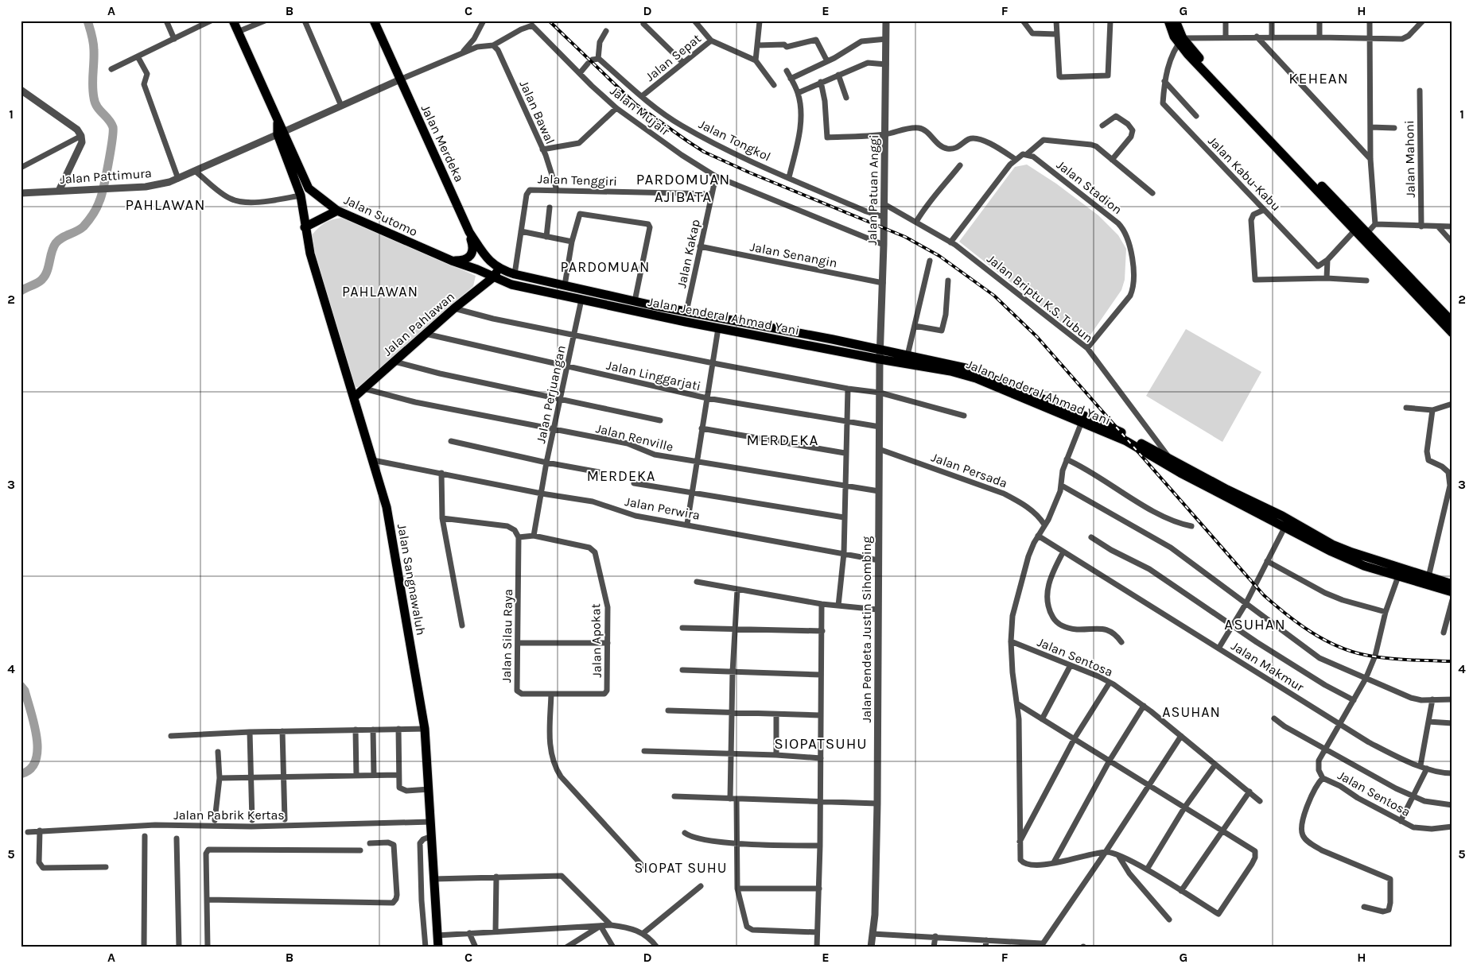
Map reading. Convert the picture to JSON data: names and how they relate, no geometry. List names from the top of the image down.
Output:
{
  "streets": {
    "main road": [
      "Jalan Merdeka",
      "Jalan Sutomo",
      "Jalan Jenderal Ahmad Yani",
      "Jalan Pahlawan",
      "Jalan Sangnawaluh"
    ],
    "street": [
      "Jalan Sepat",
      "Jalan Mujair",
      "Jalan Bawal",
      "Jalan Tongkol",
      "Jalan Mahoni",
      "Jalan Kabu-Kabu",
      "Jalan Pattimura",
      "Jalan Tenggiri",
      "Jalan Stadion",
      "Jalan Patuan Anggi",
      "Jalan Kakap",
      "Jalan Senangin",
      "Jalan Briptu K.S. Tubun",
      "Jalan Linggarjati",
      "Jalan Perjuangan",
      "Jalan Renville",
      "Jalan Persada",
      "Jalan Perwira",
      "Jalan Pendeta Justin Sihombing",
      "Jalan Silau Raya",
      "Jalan Apokat",
      "Jalan Sentosa",
      "Jalan Makmur",
      "Jalan Pabrik Kertas"
    ]
  },
  "crossings": [
    ["Jalan Sepat", "Jalan Tongkol"],
    ["Jalan Mujair", "Jalan Bawal"],
    ["Jalan Mujair", "Jalan Merdeka"],
    ["Jalan Mujair", "Jalan Pattimura"],
    ["Jalan Mujair", "Jalan Patuan Anggi"],
    ["Jalan Mujair", "Jalan Kakap"],
    ["Jalan Bawal", "Jalan Tenggiri"],
    ["Jalan Tongkol", "Jalan Patuan Anggi"],
    ["Jalan Merdeka", "Jalan Pattimura"],
    ["Jalan Merdeka", "Jalan Jenderal Ahmad Yani"],
    ["Jalan Merdeka", "Jalan Pahlawan"],
    ["Jalan Pattimura", "Jalan Sutomo"],
    ["Jalan Tenggiri", "Jalan Kakap"],
    ["Jalan Tenggiri", "Jalan Jenderal Ahmad Yani"],
    ["Jalan Stadion", "Jalan Briptu K.S. Tubun"],
    ["Jalan Patuan Anggi", "Jalan Senangin"],
    ["Jalan Patuan Anggi", "Jalan Briptu K.S. Tubun"],
    ["Jalan Patuan Anggi", "Jalan Jenderal Ahmad Yani"],
    ["Jalan Patuan Anggi", "Jalan Pendeta Justin Sihombing"],
    ["Jalan Sutomo", "Jalan Jenderal Ahmad Yani"],
    ["Jalan Sutomo", "Jalan Pahlawan"],
    ["Jalan Sutomo", "Jalan Sangnawaluh"],
    ["Jalan Kakap", "Jalan Senangin"],
    ["Jalan Kakap", "Jalan Jenderal Ahmad Yani"],
    ["Jalan Briptu K.S. Tubun", "Jalan Jenderal Ahmad Yani"],
    ["Jalan Jenderal Ahmad Yani", "Jalan Pahlawan"],
    ["Jalan Jenderal Ahmad Yani", "Jalan Perjuangan"],
    ["Jalan Jenderal Ahmad Yani", "Jalan Pendeta Justin Sihombing"],
    ["Jalan Jenderal Ahmad Yani", "Jalan Sentosa"],
    ["Jalan Pahlawan", "Jalan Linggarjati"],
    ["Jalan Pahlawan", "Jalan Renville"],
    ["Jalan Pahlawan", "Jalan Sangnawaluh"],
    ["Jalan Linggarjati", "Jalan Perjuangan"],
    ["Jalan Linggarjati", "Jalan Pendeta Justin Sihombing"],
    ["Jalan Perjuangan", "Jalan Renville"],
    ["Jalan Perjuangan", "Jalan Perwira"],
    ["Jalan Perjuangan", "Jalan Apokat"],
    ["Jalan Renville", "Jalan Pendeta Justin Sihombing"],
    ["Jalan Persada", "Jalan Pendeta Justin Sihombing"],
    ["Jalan Perwira", "Jalan Sangnawaluh"],
    ["Jalan Perwira", "Jalan Pendeta Justin Sihombing"],
    ["Jalan Sangnawaluh", "Jalan Pabrik Kertas"],
    ["Jalan Silau Raya", "Jalan Apokat"],
    ["Jalan Sentosa", "Jalan Makmur"]
  ],
  "districts": [
    "KEHEAN",
    "PARDOMUAN AJIBATA",
    "PAHLAWAN",
    "PARDOMUAN",
    "PAHLAWAN",
    "MERDEKA",
    "MERDEKA",
    "ASUHAN",
    "ASUHAN",
    "SIOPATSUHU",
    "SIOPAT SUHU"
  ],
  "grid": {
    "columns": [
      "A",
      "B",
      "C",
      "D",
      "E",
      "F",
      "G",
      "H"
    ],
    "rows": [
      "1",
      "2",
      "3",
      "4",
      "5"
    ]
  }
}
